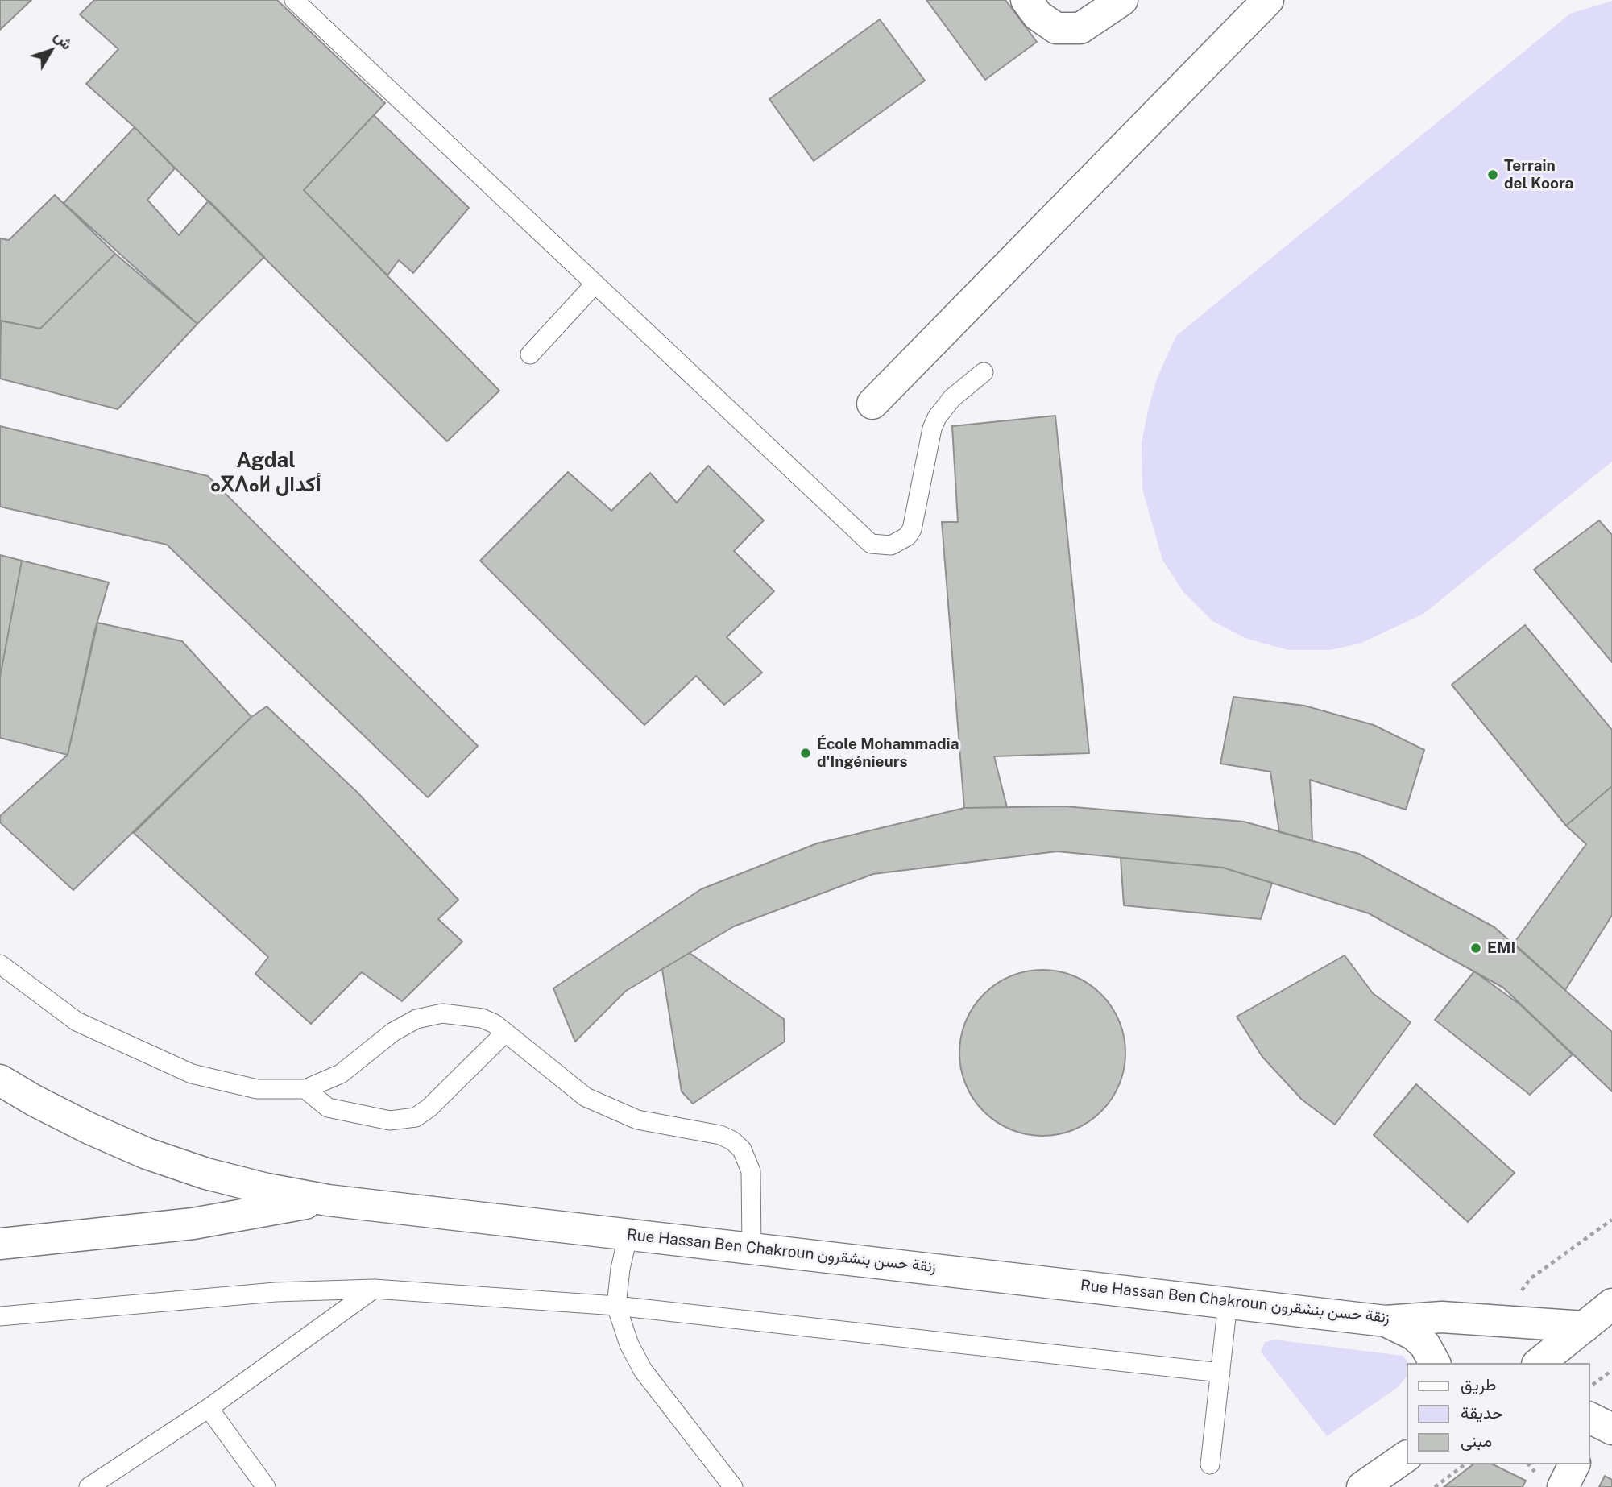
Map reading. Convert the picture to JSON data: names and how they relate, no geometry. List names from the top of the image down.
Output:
{
  "streets": {
    "street": ["Rue Hassan Ben Chakroun زنقة حسن بنشقرون"]
  },
  "districts": ["Agdal ⴰⴳⴷⴰⵍ أكدال"],
  "places": ["Terrain del Koora", "École Mohammadia d'Ingénieurs", "EMI"],
  "legend": ["طريق", "حديقة", "مبنى"],
  "north": "top right"
}
